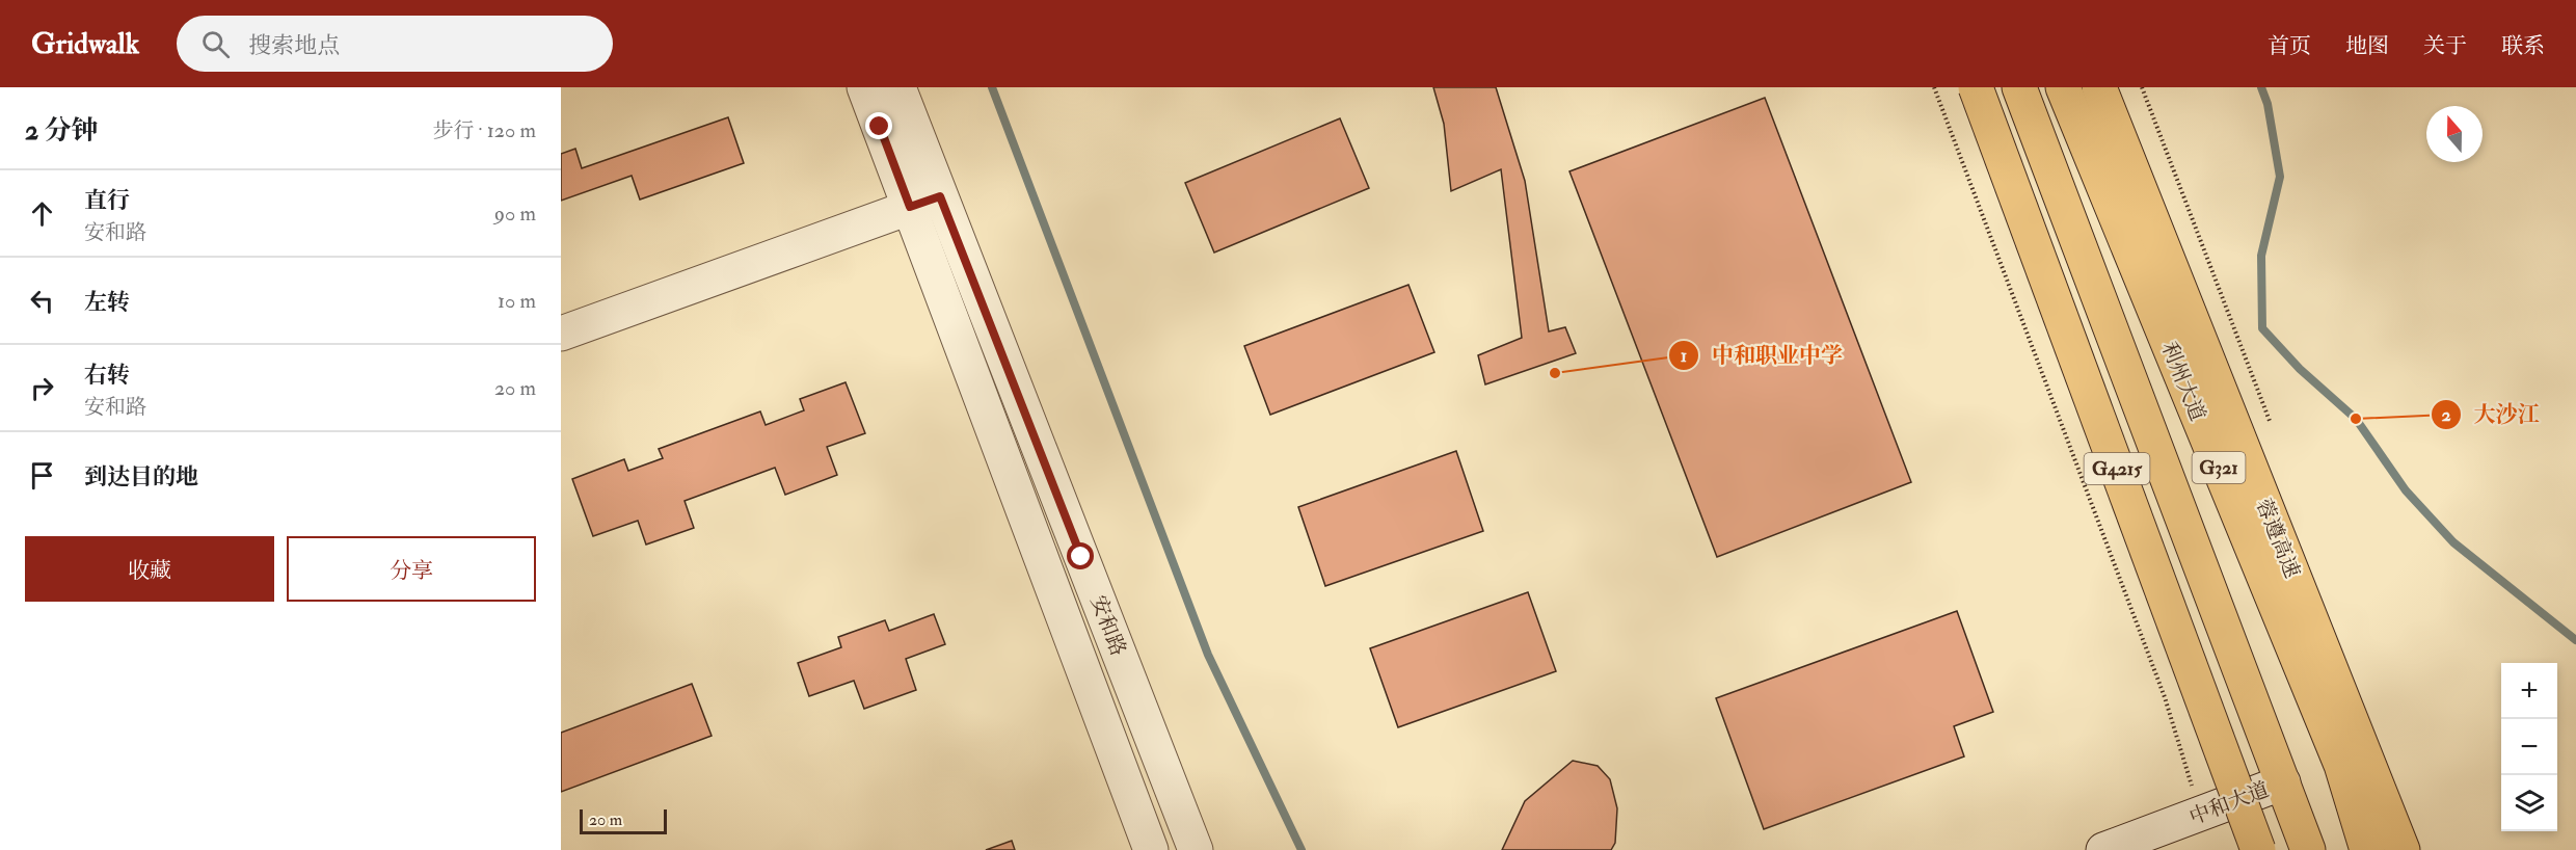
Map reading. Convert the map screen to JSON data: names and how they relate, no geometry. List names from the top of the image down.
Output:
{
  "streets": {
    "highway": [
      "利州大道",
      "G321",
      "G4215",
      "蓉遵高速"
    ],
    "street": ["安和路", "中和大道"]
  },
  "crossings": [
    ["G321", "中和大道"]
  ],
  "places": ["中和职业中学", "大沙江"],
  "scale_bar": "20 m",
  "north": "top",
  "page": {
    "header": "Gridwalk",
    "search": "搜索地点",
    "nav": [
      "首页",
      "地图",
      "关于",
      "联系"
    ],
    "heading": ["2 分钟", "步行 · 120 m"],
    "list": [
      ["直行", "安和路", "90 m"],
      ["左转", "10 m"],
      ["右转", "安和路", "20 m"],
      "到达目的地"
    ],
    "buttons": ["收藏", "分享"],
    "map_buttons": ["+", "−"],
    "scale": "20 m"
  }
}
